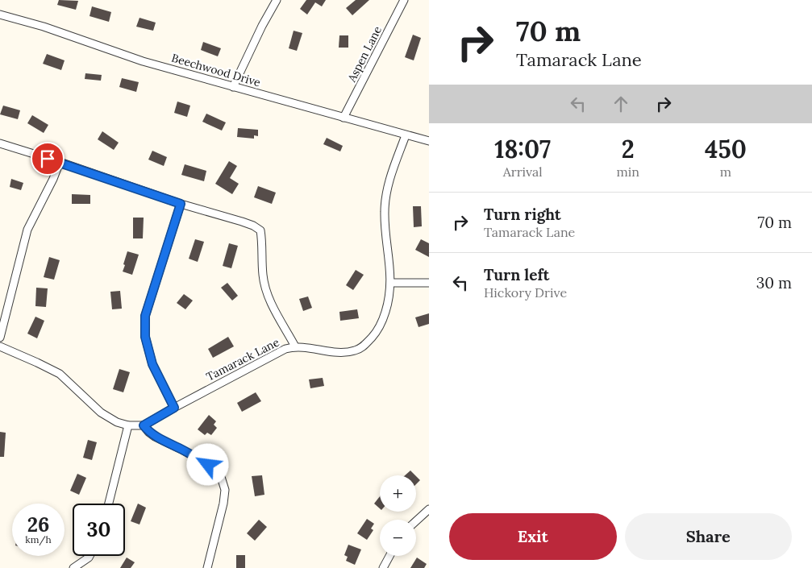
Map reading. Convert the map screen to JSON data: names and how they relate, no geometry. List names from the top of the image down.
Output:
{
  "streets": {
    "street": ["Aspen Lane", "Beechwood Drive", "Tamarack Lane"]
  },
  "crossings": [
    ["Aspen Lane", "Beechwood Drive"],
    ["Beechwood Drive", "Tamarack Lane"]
  ],
  "page": {
    "turn": ["70 m", "Tamarack Lane"],
    "eta": [
      "18:07",
      "Arrival",
      "2",
      "min",
      "450",
      "m"
    ],
    "list": [
      {
        "name": "Turn right",
        "note": "Tamarack Lane",
        "value": "70 m"
      },
      {
        "name": "Turn left",
        "note": "Hickory Drive",
        "value": "30 m"
      }
    ],
    "map_buttons": ["+", "−"],
    "speed": "26 km/h",
    "limit": "30",
    "buttons": ["Exit", "Share"]
  }
}
